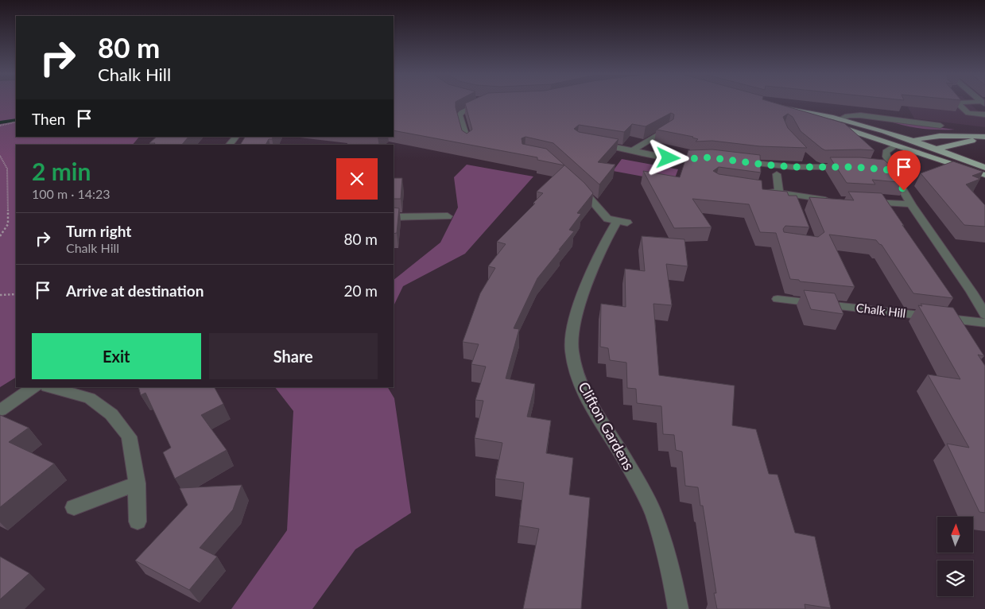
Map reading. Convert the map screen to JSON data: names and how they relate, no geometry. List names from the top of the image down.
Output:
{
  "streets": {
    "street": ["Chalk Hill", "Clifton Gardens"]
  },
  "north": "top",
  "page": {
    "turn": ["80 m", "Chalk Hill"],
    "then": "Then",
    "heading": ["2 min", "100 m · 14:23"],
    "list": [
      {
        "name": "Turn right",
        "note": "Chalk Hill",
        "value": "80 m"
      },
      {
        "name": "Arrive at destination",
        "value": "20 m"
      }
    ],
    "buttons": ["Exit", "Share"]
  }
}
